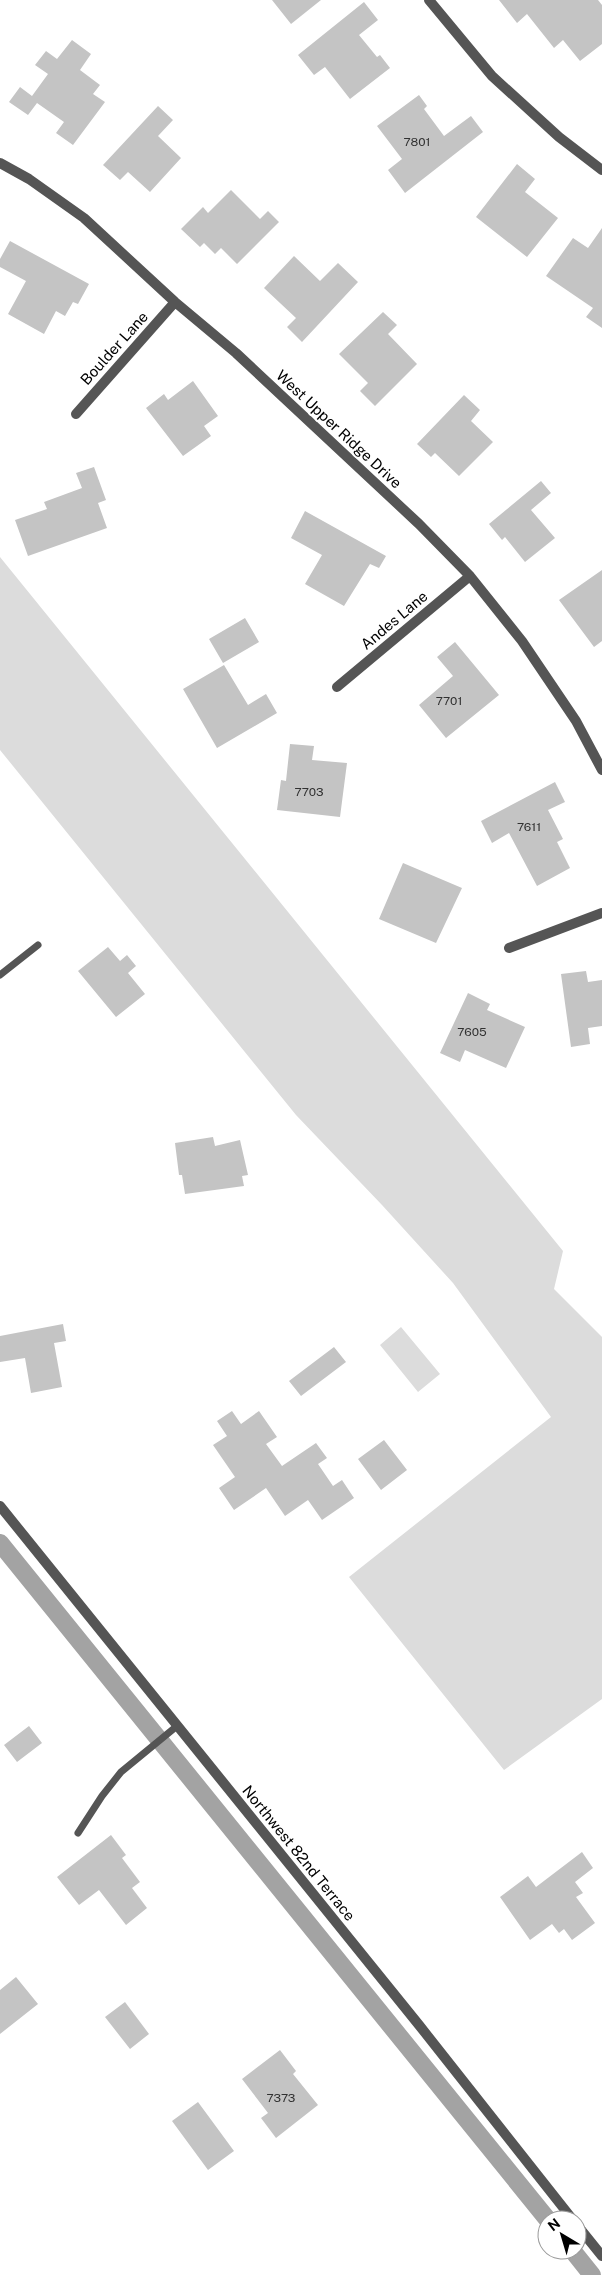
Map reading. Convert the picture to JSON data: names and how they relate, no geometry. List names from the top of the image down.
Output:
{
  "streets": {
    "street": [
      "Boulder Lane",
      "West Upper Ridge Drive",
      "Andes Lane",
      "Northwest 82nd Terrace"
    ]
  },
  "crossings": [
    ["Boulder Lane", "West Upper Ridge Drive"],
    ["West Upper Ridge Drive", "Andes Lane"]
  ],
  "house_numbers": [
    "7801",
    "7701",
    "7703",
    "7611",
    "7605",
    "7373"
  ],
  "north": "top left"
}
